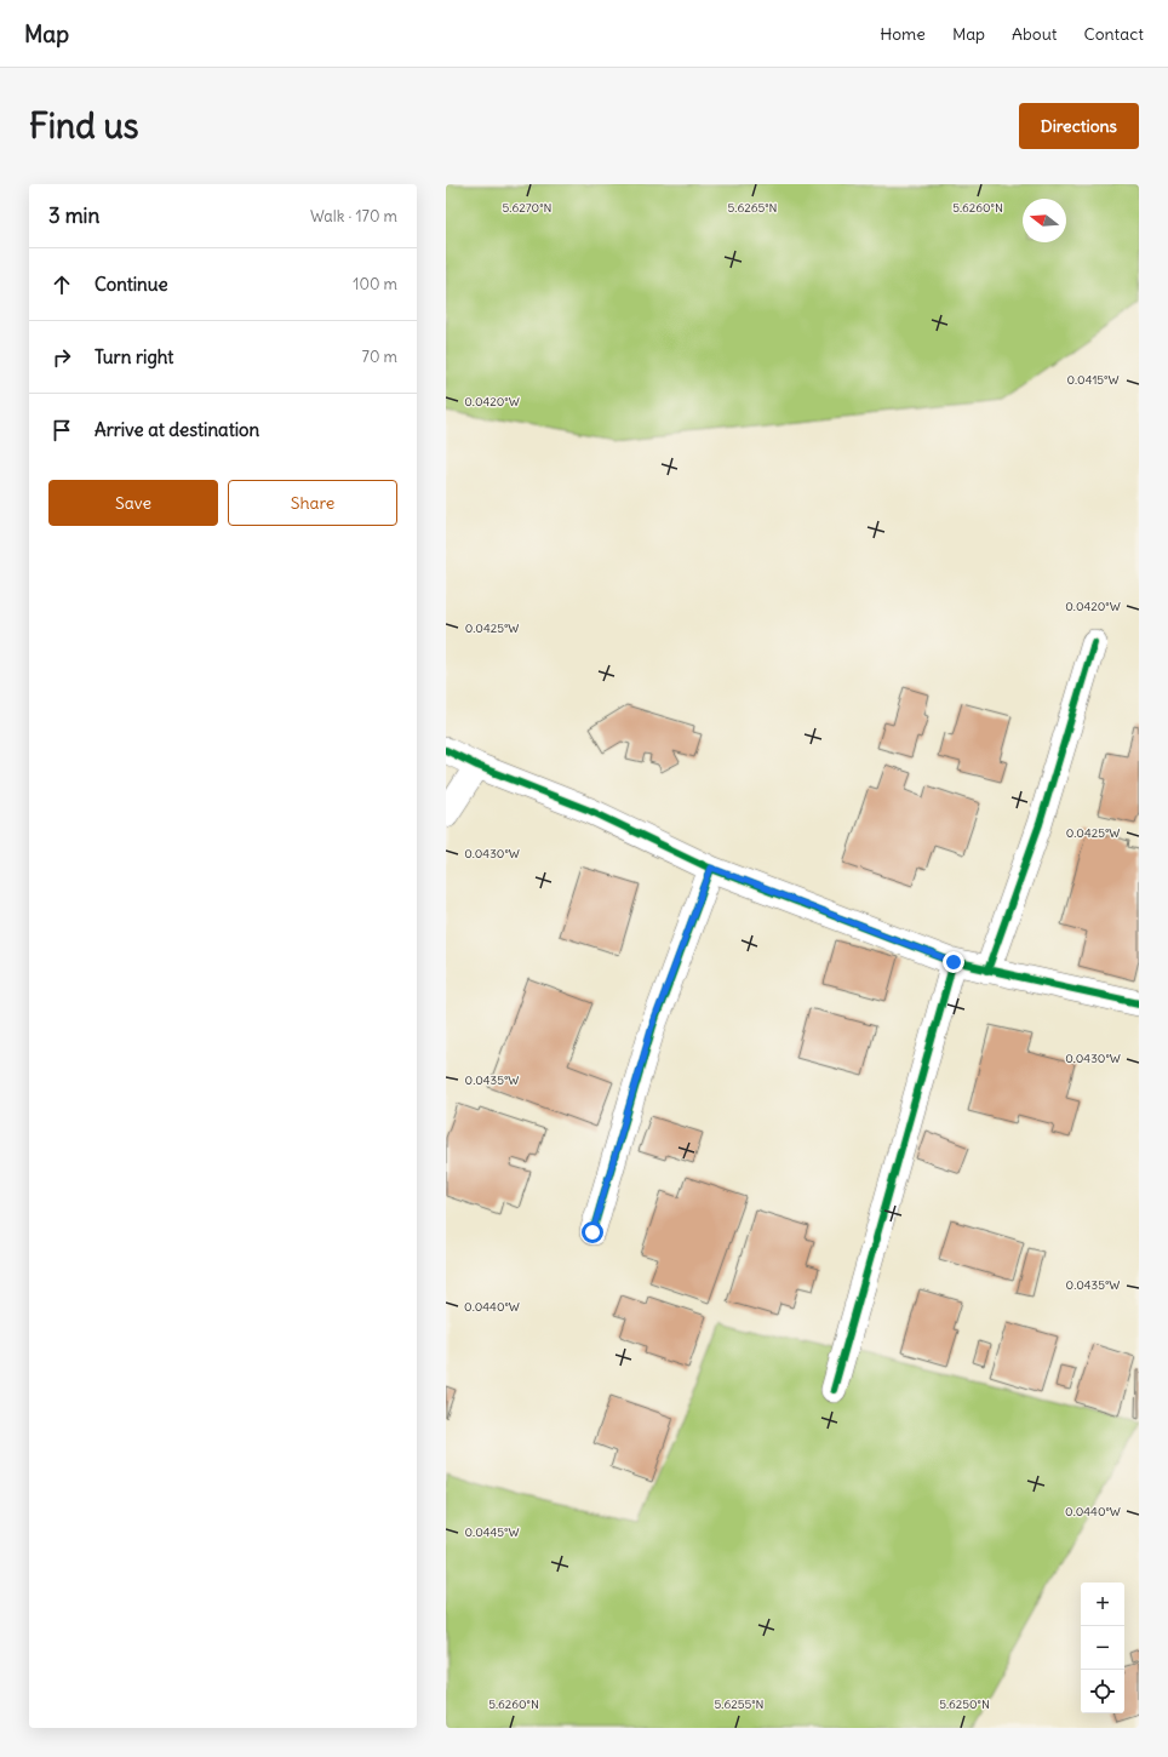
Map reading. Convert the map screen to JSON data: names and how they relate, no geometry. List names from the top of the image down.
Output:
{
  "north": "left",
  "page": {
    "header": "Map",
    "nav": [
      "Home",
      "Map",
      "About",
      "Contact"
    ],
    "buttons": [
      "Directions",
      ["Save", "Share"]
    ],
    "title": "Find us",
    "heading": ["3 min", "Walk · 170 m"],
    "list": [
      ["Continue", "100 m"],
      ["Turn right", "70 m"],
      "Arrive at destination"
    ],
    "map_buttons": ["+", "−"]
  },
  "coordinates": [
    "5.6270°N",
    "5.6265°N",
    "5.6260°N",
    "0.0415°W",
    "0.0420°W",
    "0.0425°W",
    "0.0430°W",
    "0.0435°W",
    "0.0440°W",
    "0.0445°W",
    "5.6255°N",
    "5.6250°N"
  ]
}
